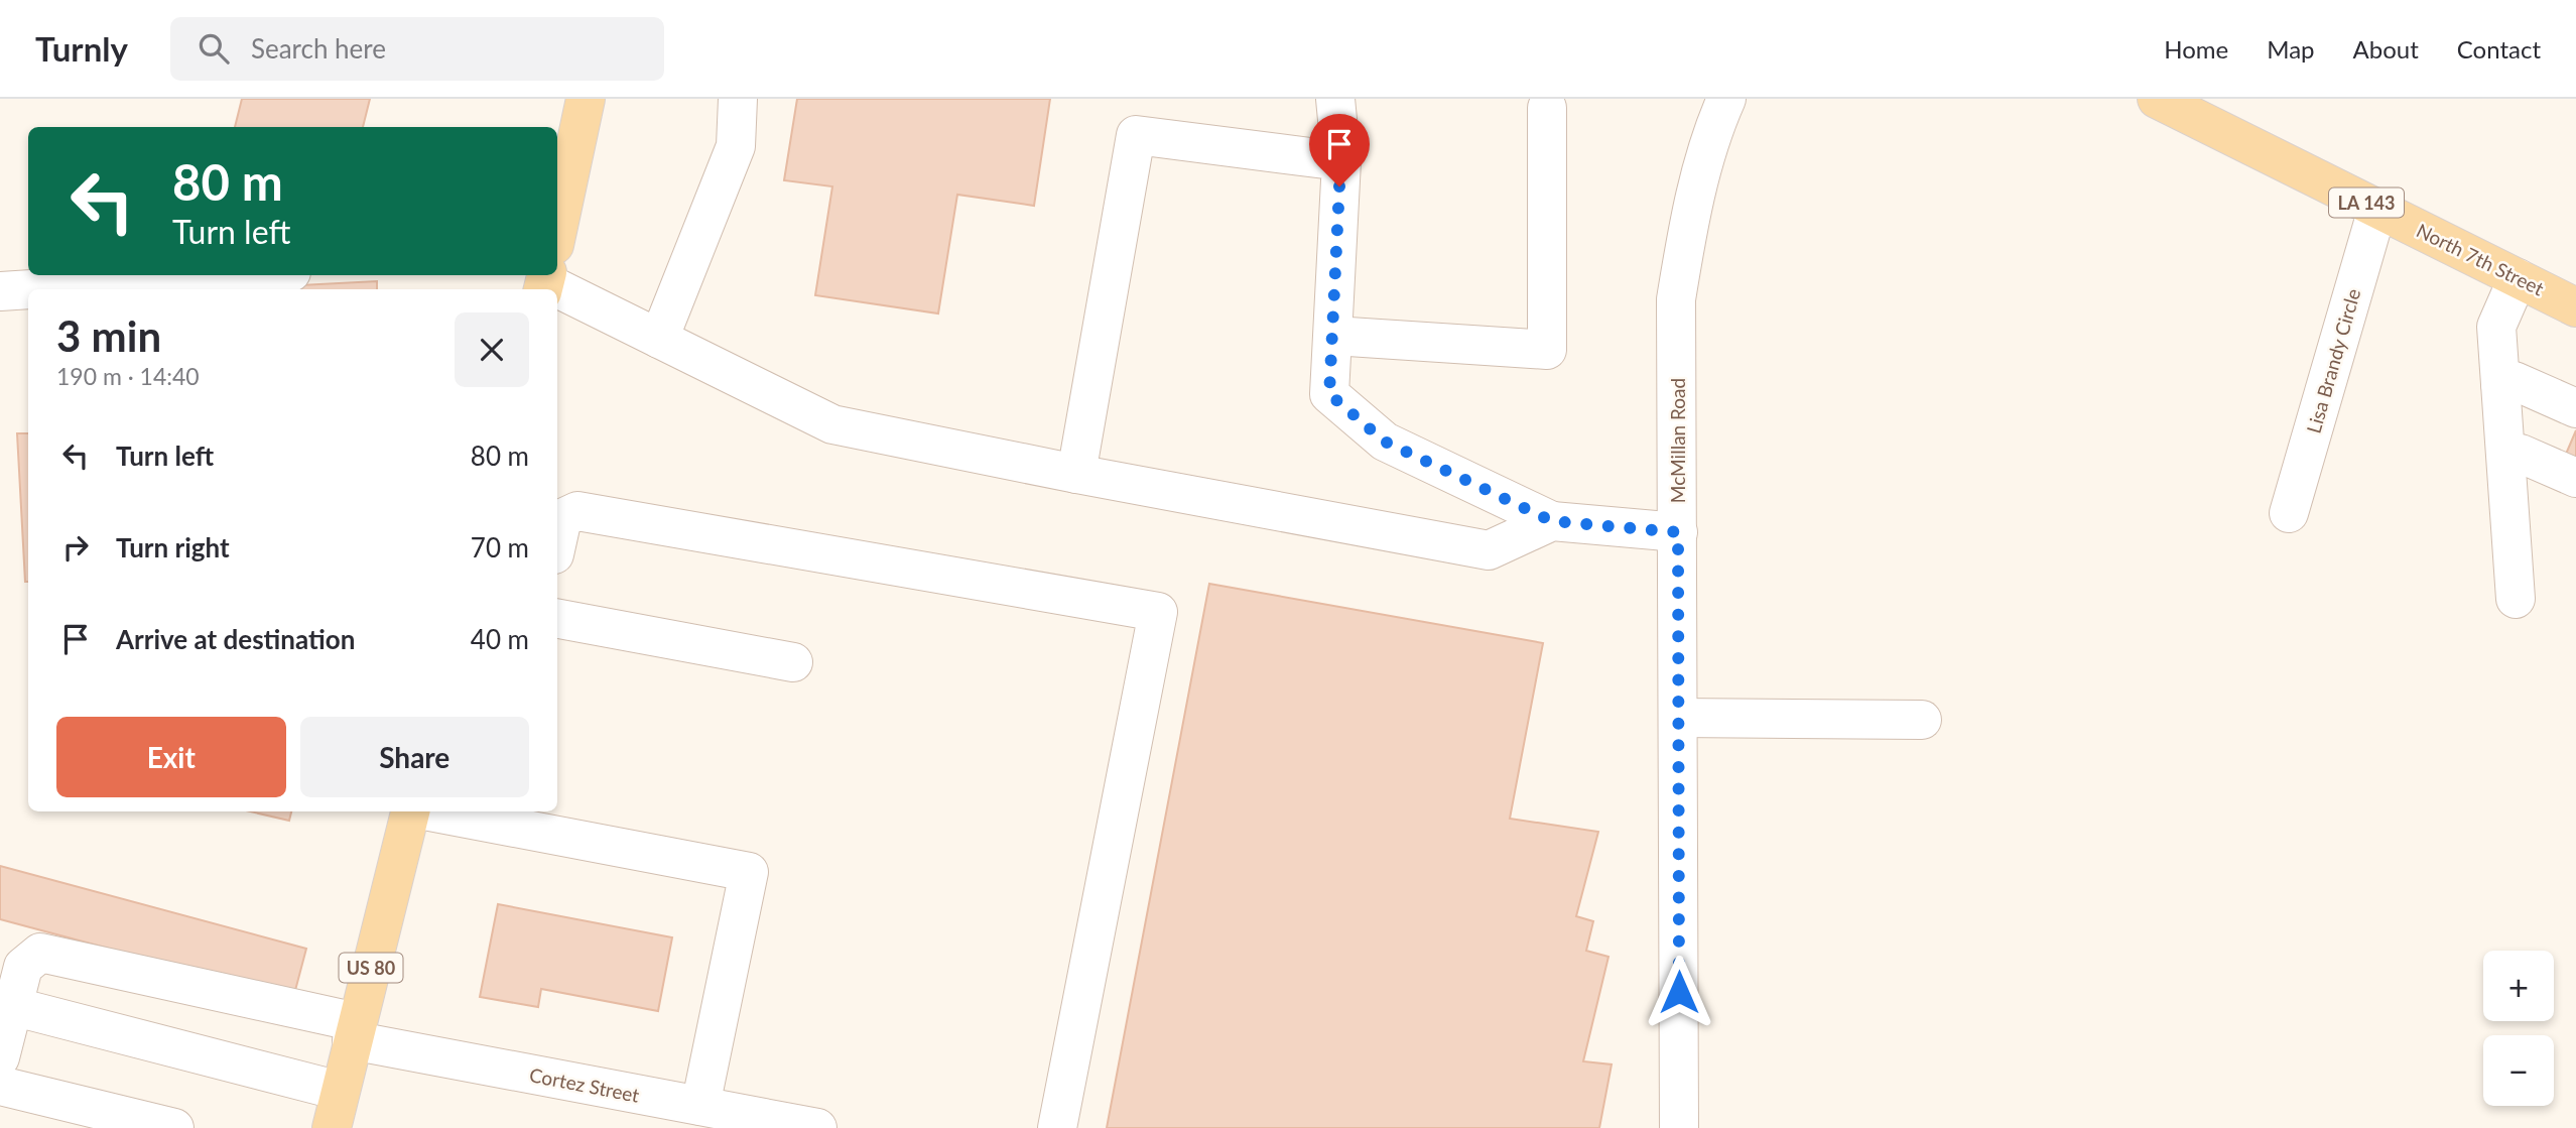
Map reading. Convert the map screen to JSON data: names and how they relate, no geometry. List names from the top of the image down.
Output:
{
  "streets": {
    "main road": ["LA 143", "North 7th Street", "US 80"],
    "street": ["Lisa Brandy Circle", "McMillan Road", "Cortez Street"]
  },
  "crossings": [
    ["North 7th Street", "Lisa Brandy Circle"],
    ["US 80", "Cortez Street"]
  ],
  "page": {
    "header": "Turnly",
    "search": "Search here",
    "nav": [
      "Home",
      "Map",
      "About",
      "Contact"
    ],
    "turn": ["80 m", "Turn left"],
    "heading": ["3 min", "190 m · 14:40"],
    "list": [
      {
        "name": "Turn left",
        "value": "80 m"
      },
      {
        "name": "Turn right",
        "value": "70 m"
      },
      {
        "name": "Arrive at destination",
        "value": "40 m"
      }
    ],
    "buttons": ["Exit", "Share"],
    "map_buttons": ["+", "−"]
  }
}
